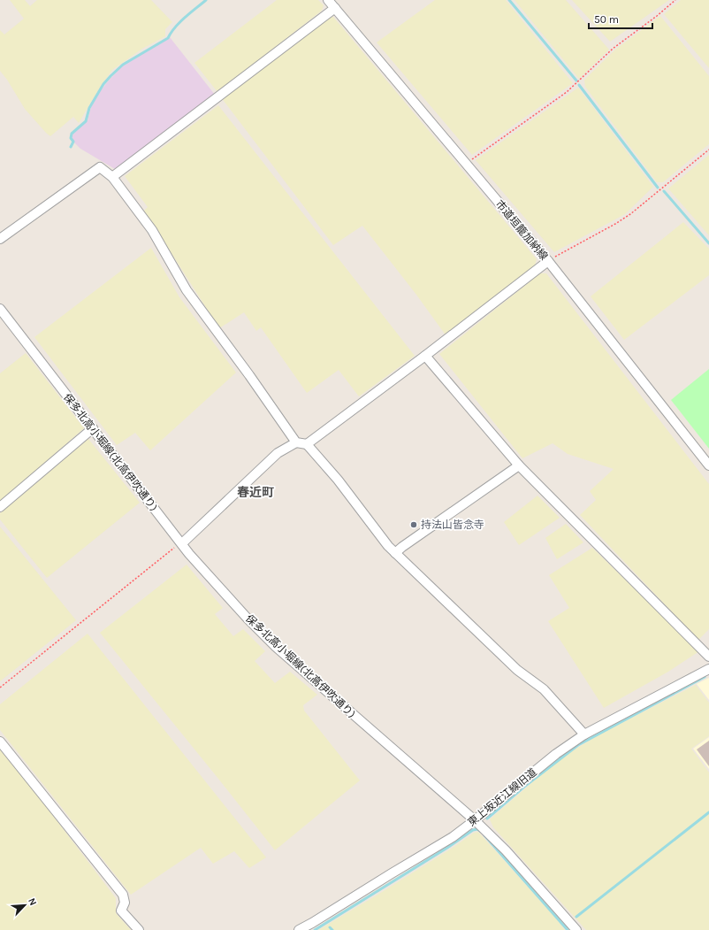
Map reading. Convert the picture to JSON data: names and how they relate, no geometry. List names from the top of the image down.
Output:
{
  "streets": {
    "street": ["市道垣籠加納線", "保多北高小堀線(北高伊吹通り)", "東上坂近江線旧道"]
  },
  "crossings": [
    ["保多北高小堀線(北高伊吹通り)", "東上坂近江線旧道"]
  ],
  "districts": ["春近町"],
  "places": ["持法山皆念寺"],
  "scale_bar": "50 m",
  "north": "top right"
}
